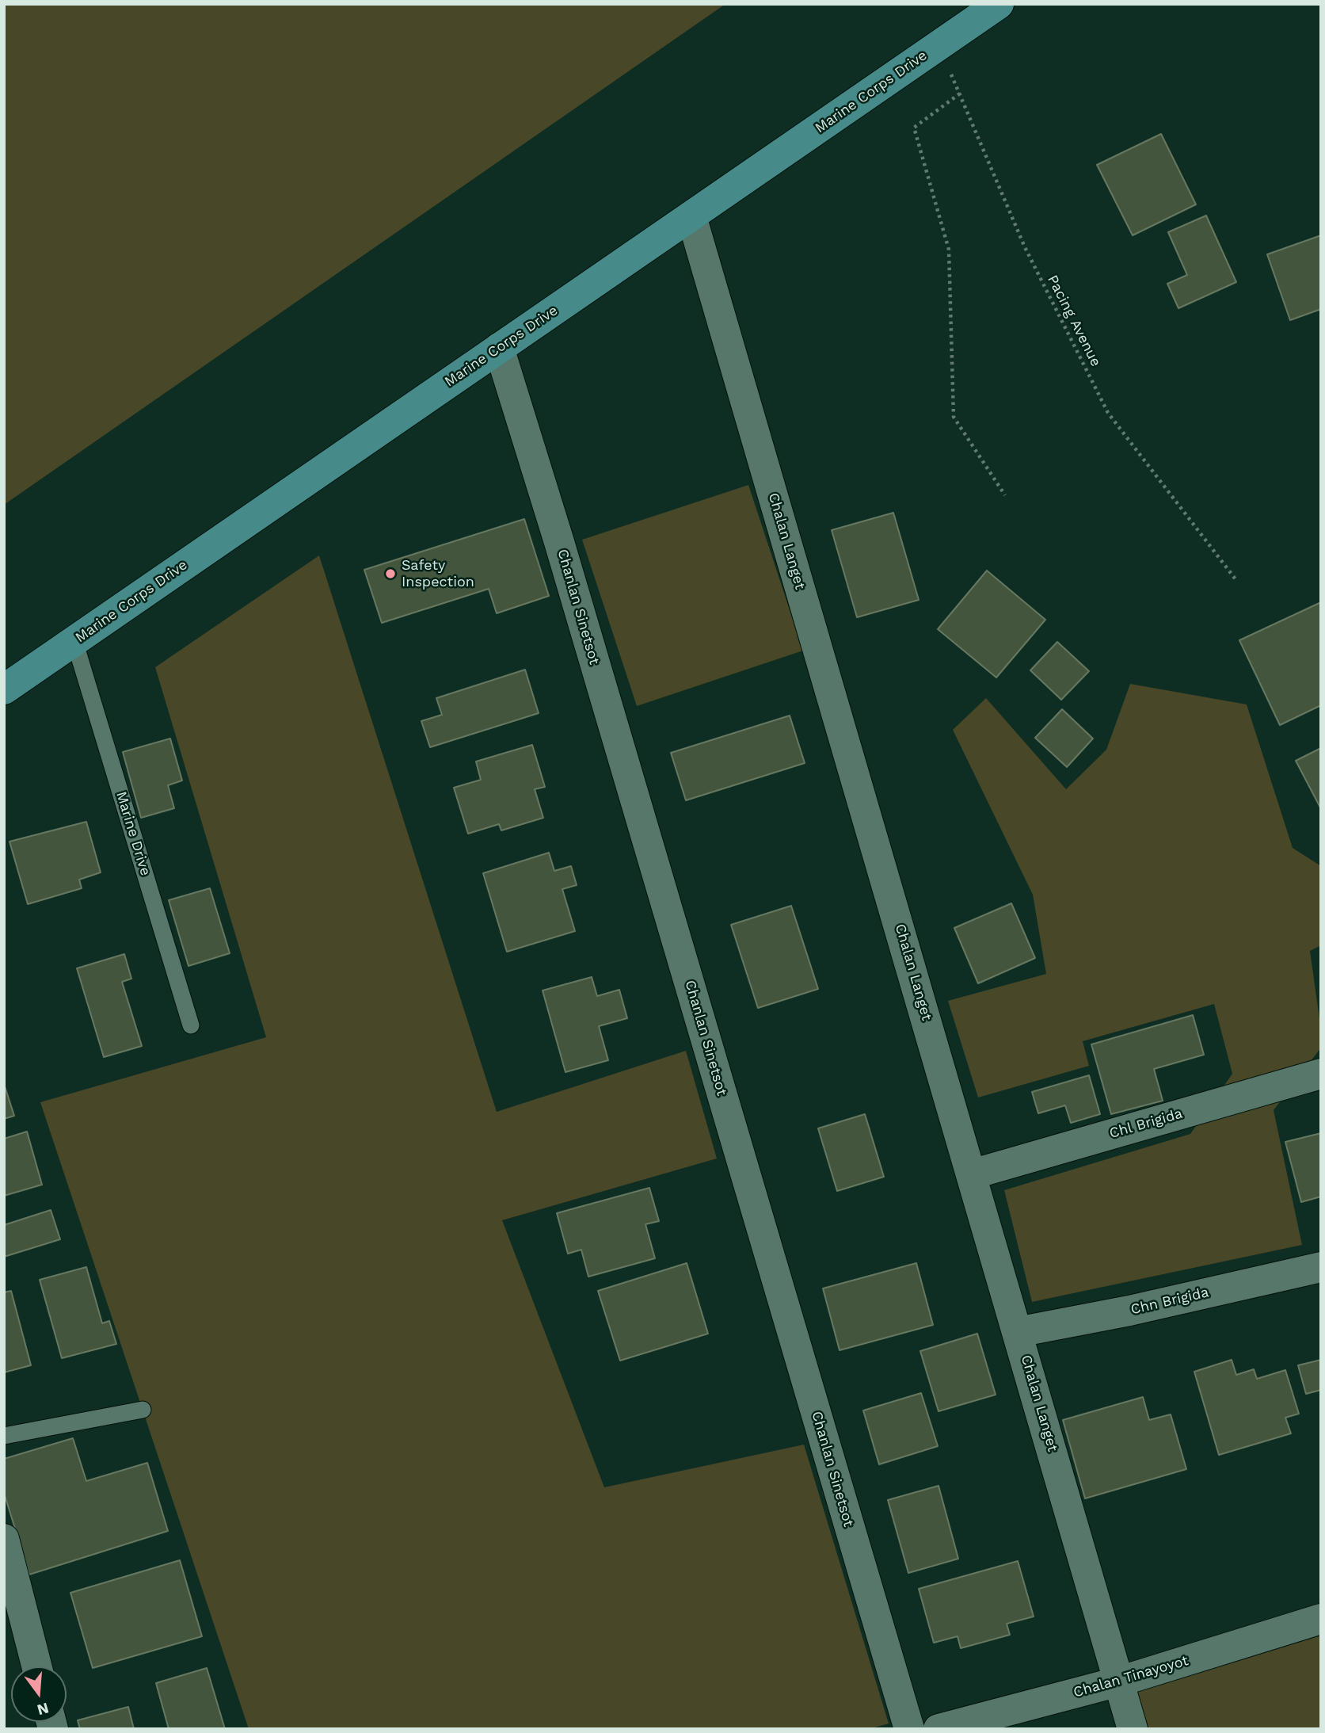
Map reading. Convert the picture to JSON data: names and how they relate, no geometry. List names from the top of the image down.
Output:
{
  "streets": {
    "main road": ["Marine Corps Drive"],
    "street": [
      "Chalan Langet",
      "Chanlan Sinetsot",
      "Chl Brigida",
      "Chn Brigida",
      "Chalan Tinayoyot"
    ],
    "lane": ["Marine Drive"],
    "path": ["Pacing Avenue"]
  },
  "crossings": [
    ["Marine Corps Drive", "Pacing Avenue"],
    ["Marine Corps Drive", "Chalan Langet"],
    ["Marine Corps Drive", "Chanlan Sinetsot"],
    ["Marine Corps Drive", "Marine Drive"],
    ["Chalan Langet", "Chl Brigida"],
    ["Chalan Langet", "Chn Brigida"],
    ["Chalan Langet", "Chalan Tinayoyot"]
  ],
  "places": ["Safety Inspection"],
  "north": "bottom"
}
